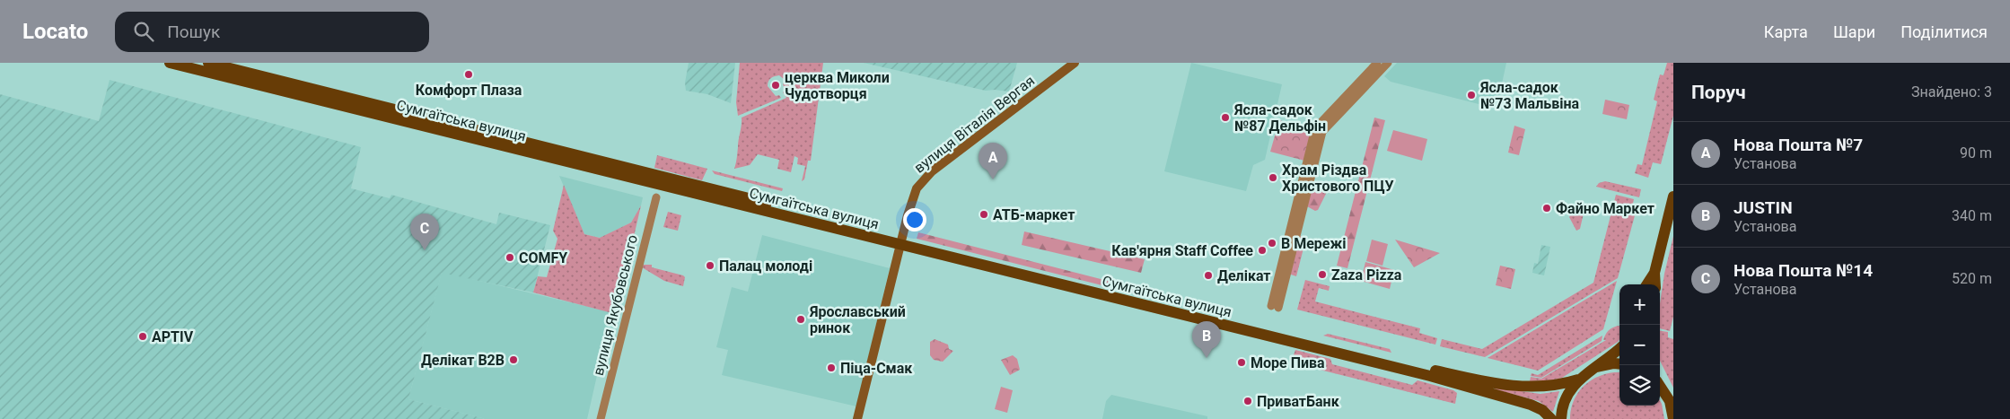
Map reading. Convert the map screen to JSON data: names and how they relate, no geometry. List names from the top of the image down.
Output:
{
  "streets": {
    "main road": ["Сумгаїтська вулиця"],
    "street": ["вулиця Віталія Вергая", "вулиця Якубовського"]
  },
  "crossings": [
    ["Сумгаїтська вулиця", "вулиця Віталія Вергая"]
  ],
  "places": [
    "Комфорт Плаза",
    "церква Миколи Чудотворця",
    "Ясла-садок №73 Мальвіна",
    "Ясла-садок №87 Дельфін",
    "Храм Різдва Христового ПЦУ",
    "Файно Маркет",
    "АТБ-маркет",
    "В Мережі",
    "Кав'ярня Staff Coffee",
    "COMFY",
    "Палац молоді",
    "Zaza Pizza",
    "Делікат",
    "Ярославський ринок",
    "APTIV",
    "Делікат B2B",
    "Море Пива",
    "Піца-Смак",
    "ПриватБанк"
  ],
  "page": {
    "header": "Locato",
    "search": "Пошук",
    "nav": ["Карта", "Шари", "Поділитися"],
    "heading": ["Поруч", "Знайдено: 3"],
    "list": [
      {
        "mark": "A",
        "name": "Нова Пошта №7",
        "note": "Установа",
        "value": "90 m"
      },
      {
        "mark": "B",
        "name": "JUSTIN",
        "note": "Установа",
        "value": "340 m"
      },
      {
        "mark": "C",
        "name": "Нова Пошта №14",
        "note": "Установа",
        "value": "520 m"
      }
    ],
    "pins": ["A", "C", "B"],
    "map_buttons": ["+", "−"]
  }
}
